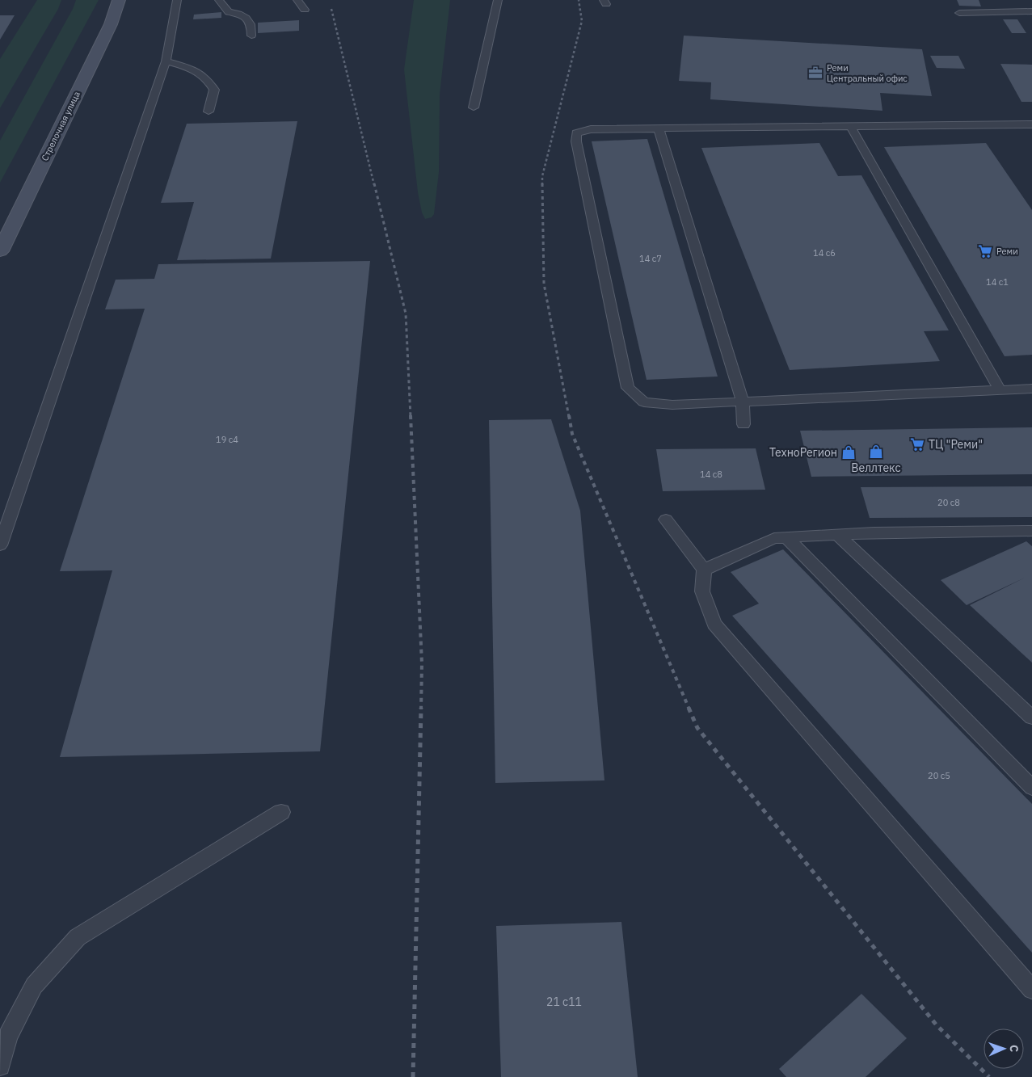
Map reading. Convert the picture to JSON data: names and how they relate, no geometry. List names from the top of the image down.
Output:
{
  "streets": {
    "main road": ["Стрелочная улица"]
  },
  "places": {
    "office": ["Реми Центральный офис"],
    "supermarket": ["Реми", "ТЦ \"Реми\""],
    "shop": ["Веллтекс", "ТехноРегион"]
  },
  "house_numbers": [
    "14 с6",
    "14 с7",
    "14 с1",
    "19 с4",
    "14 с8",
    "20 с8",
    "20 с5",
    "21 с11"
  ],
  "north": "right"
}
